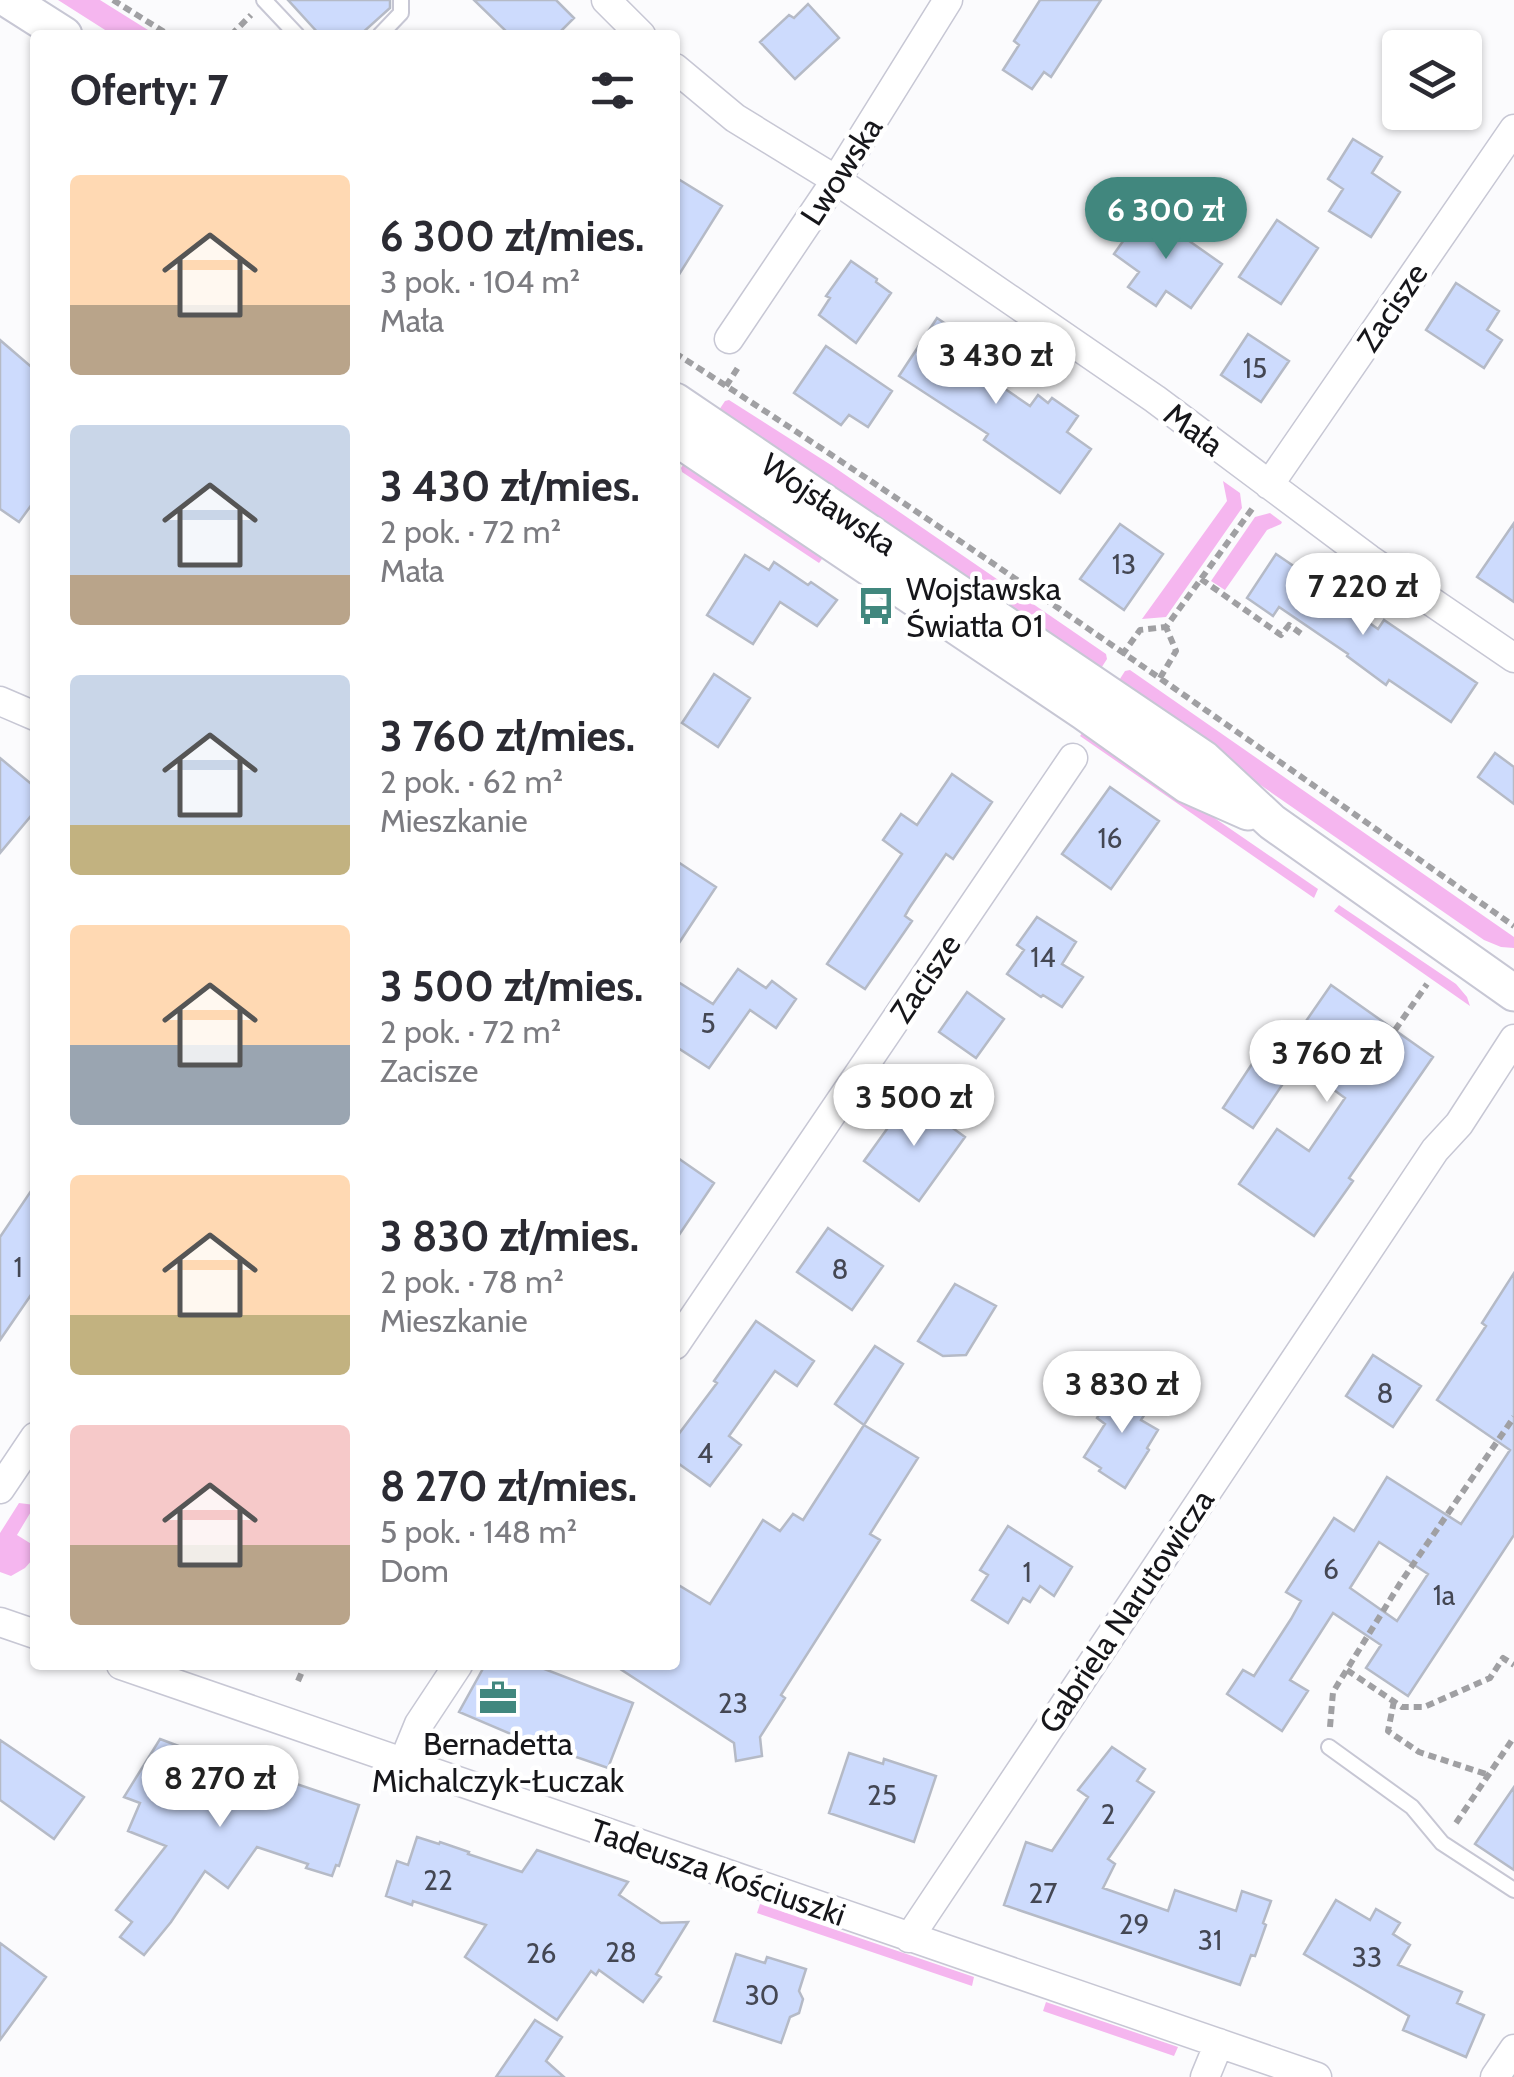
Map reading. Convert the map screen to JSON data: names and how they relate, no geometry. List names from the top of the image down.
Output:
{
  "streets": {
    "street": [
      "Lwowska",
      "Zacisze",
      "Mała",
      "Wojsławska",
      "Gabriela Narutowicza",
      "Tadeusza Kościuszki"
    ]
  },
  "crossings": [
    ["Lwowska", "Mała"],
    ["Zacisze", "Mała"],
    ["Gabriela Narutowicza", "Tadeusza Kościuszki"]
  ],
  "places": {
    "bus stop": ["Wojsławska Światła 01"],
    "office": ["Bernadetta Michalczyk-Łuczak"]
  },
  "house_numbers": [
    "15",
    "13",
    "16",
    "14",
    "5",
    "1",
    "8",
    "8",
    "4",
    "6",
    "1",
    "1a",
    "23",
    "25",
    "2",
    "22",
    "27",
    "29",
    "31",
    "28",
    "26",
    "33",
    "30"
  ],
  "page": {
    "heading": "Oferty: 7",
    "list": [
      {
        "name": "6 300 zł/mies.",
        "note": "3 pok. · 104 m² · Mała"
      },
      {
        "name": "3 430 zł/mies.",
        "note": "2 pok. · 72 m² · Mała"
      },
      {
        "name": "3 760 zł/mies.",
        "note": "2 pok. · 62 m² · Mieszkanie"
      },
      {
        "name": "3 500 zł/mies.",
        "note": "2 pok. · 72 m² · Zacisze"
      },
      {
        "name": "3 830 zł/mies.",
        "note": "2 pok. · 78 m² · Mieszkanie"
      },
      {
        "name": "8 270 zł/mies.",
        "note": "5 pok. · 148 m² · Dom"
      }
    ],
    "price": [
      "6 300 zł",
      "3 430 zł",
      "7 220 zł",
      "3 760 zł",
      "3 500 zł",
      "3 830 zł",
      "8 270 zł"
    ]
  }
}
